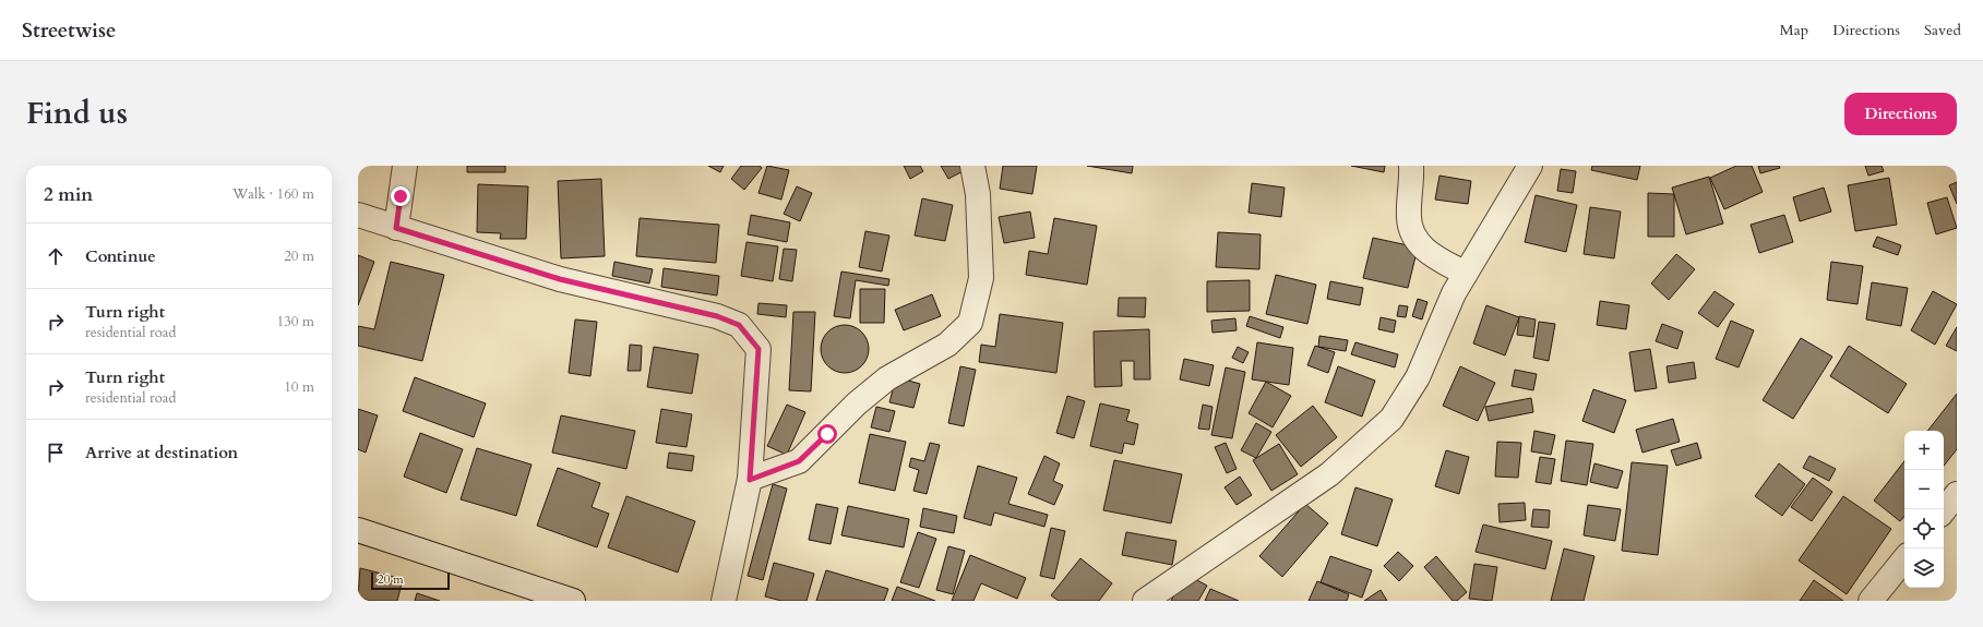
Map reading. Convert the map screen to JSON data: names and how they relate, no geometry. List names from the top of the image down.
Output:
{
  "scale_bar": "20 m",
  "page": {
    "header": "Streetwise",
    "nav": ["Map", "Directions", "Saved"],
    "title": "Find us",
    "buttons": "Directions",
    "heading": ["2 min", "Walk · 160 m"],
    "list": [
      ["Continue", "20 m"],
      ["Turn right", "residential road", "130 m"],
      ["Turn right", "residential road", "10 m"],
      "Arrive at destination"
    ],
    "map_buttons": ["+", "−"],
    "scale": "20 m"
  }
}
